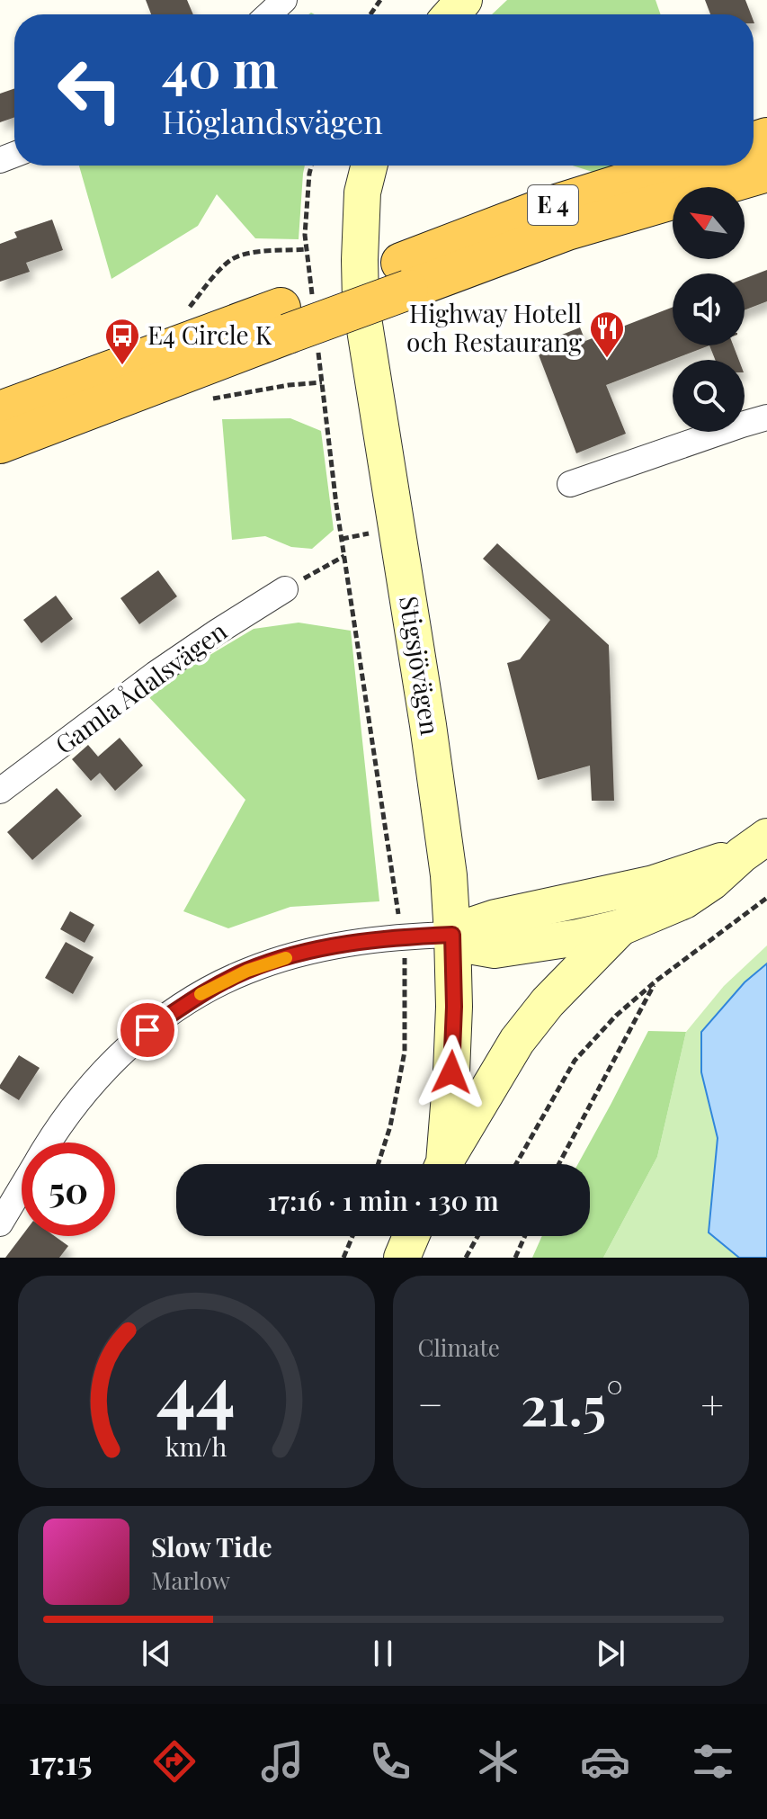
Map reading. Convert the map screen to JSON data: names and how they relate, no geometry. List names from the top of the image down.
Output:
{
  "streets": {
    "highway": ["E 4"],
    "main road": ["Stigsjövägen"],
    "street": ["Gamla Ådalsvägen"]
  },
  "places": {
    "restaurant": ["Highway Hotell och Restaurang"],
    "bus stop": ["E4 Circle K"]
  },
  "north": "top left",
  "page": {
    "turn": ["40 m", "Höglandsvägen"],
    "limit": "50",
    "trip": "17:16 · 1 min · 130 m",
    "tile": "Climate",
    "heat": ["−", "21.5°", "+"],
    "song": ["Slow Tide", "Marlow"],
    "tabs": "17:15",
    "gauge": ["44", "km/h"]
  }
}
